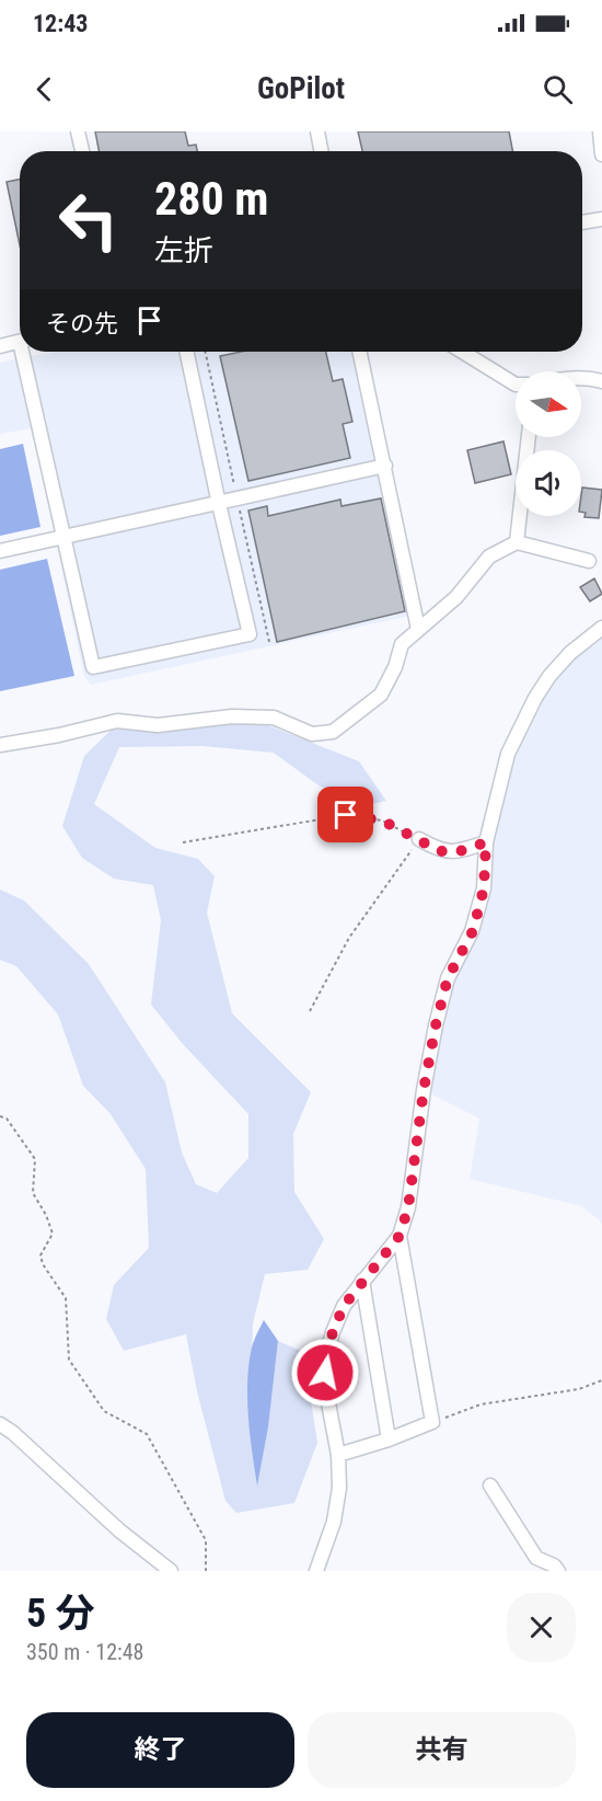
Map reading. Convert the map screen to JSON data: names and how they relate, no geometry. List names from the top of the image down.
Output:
{
  "north": "right",
  "page": {
    "status": "12:43",
    "header": "GoPilot",
    "turn": ["280 m", "左折"],
    "then": "その先",
    "heading": ["5 分", "350 m · 12:48"],
    "buttons": ["終了", "共有"]
  }
}
